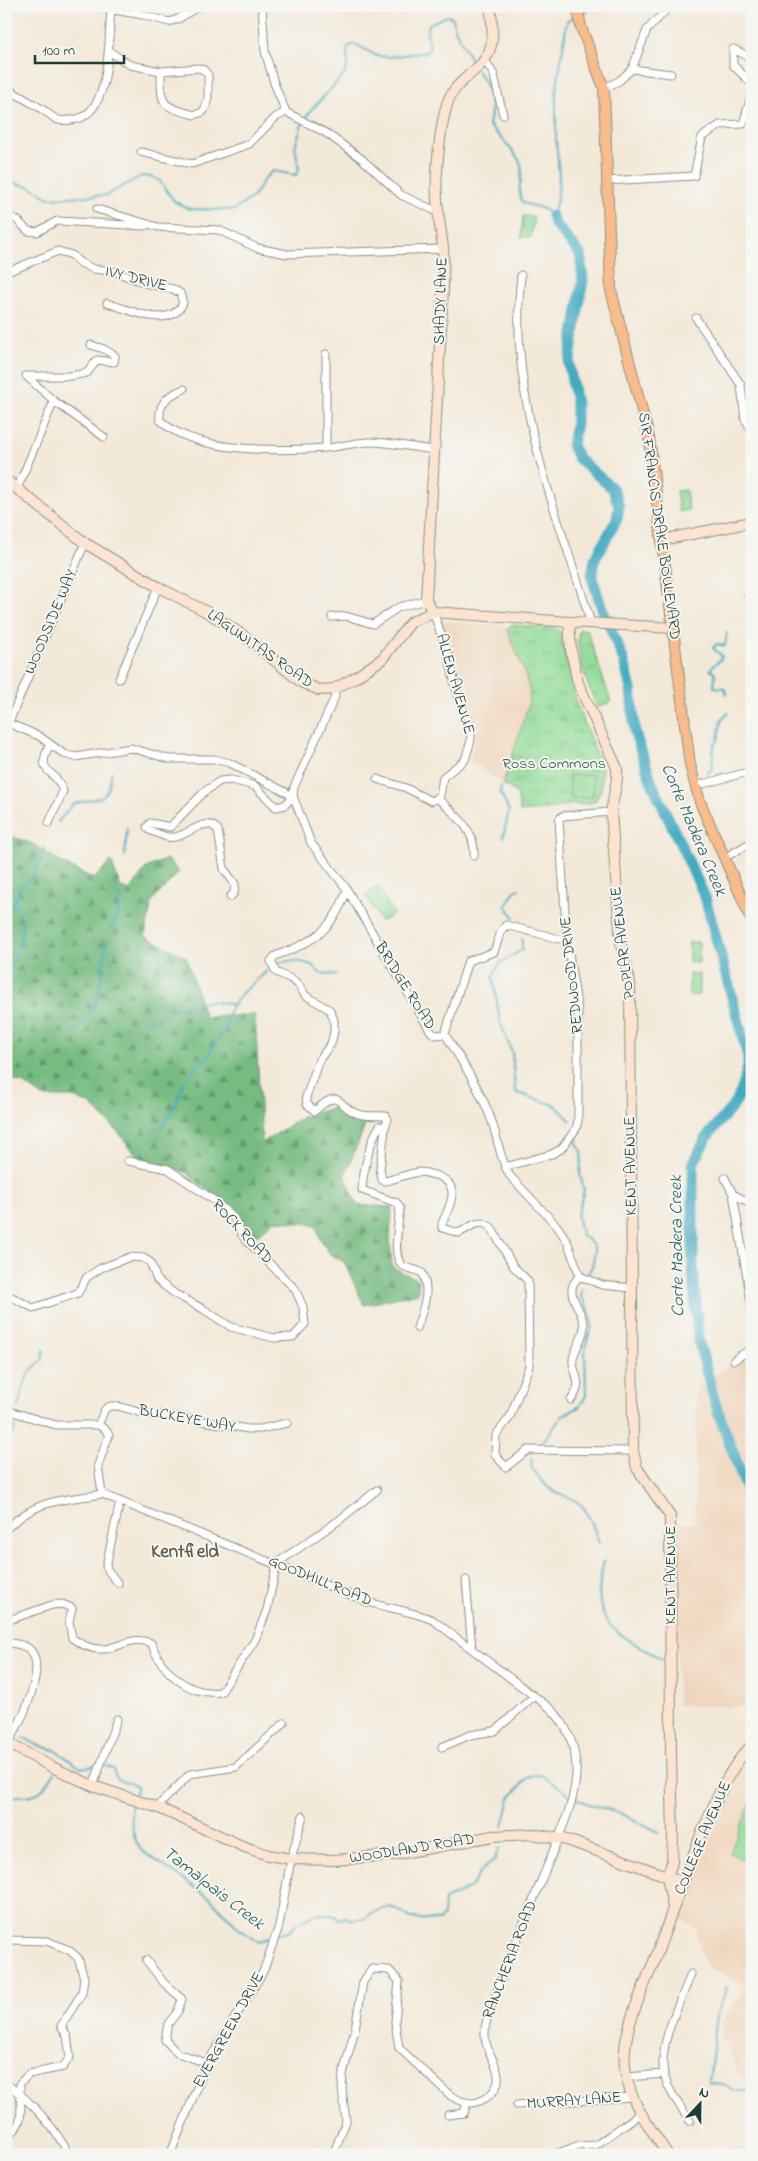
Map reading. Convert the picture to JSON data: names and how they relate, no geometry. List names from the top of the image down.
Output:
{
  "streets": {
    "main road": ["SIR FRANCIS DRAKE BOULEVARD"],
    "street": [
      "IVY DRIVE",
      "SHADY LANE",
      "WOODSIDE WAY",
      "LAGUNITAS ROAD",
      "ALLEN AVENUE",
      "POPLAR AVENUE",
      "REDWOOD DRIVE",
      "BRIDGE ROAD",
      "KENT AVENUE",
      "ROCK ROAD",
      "BUCKEYE WAY",
      "GOODHILL ROAD",
      "COLLEGE AVENUE",
      "WOODLAND ROAD",
      "RANCHERIA ROAD",
      "EVERGREEN DRIVE",
      "MURRAY LANE"
    ]
  },
  "crossings": [
    ["SIR FRANCIS DRAKE BOULEVARD", "LAGUNITAS ROAD"],
    ["WOODSIDE WAY", "LAGUNITAS ROAD"],
    ["LAGUNITAS ROAD", "ALLEN AVENUE"],
    ["LAGUNITAS ROAD", "POPLAR AVENUE"],
    ["POPLAR AVENUE", "REDWOOD DRIVE"],
    ["POPLAR AVENUE", "KENT AVENUE"],
    ["REDWOOD DRIVE", "BRIDGE ROAD"],
    ["KENT AVENUE", "WOODLAND ROAD"],
    ["GOODHILL ROAD", "WOODLAND ROAD"],
    ["GOODHILL ROAD", "RANCHERIA ROAD"],
    ["COLLEGE AVENUE", "WOODLAND ROAD"],
    ["COLLEGE AVENUE", "MURRAY LANE"],
    ["WOODLAND ROAD", "RANCHERIA ROAD"],
    ["WOODLAND ROAD", "EVERGREEN DRIVE"]
  ],
  "districts": ["Kentfield"],
  "water": ["Corte Madera Creek", "Tamalpais Creek"],
  "parks": ["Ross Commons"],
  "scale_bar": "100 m",
  "north": "top"
}
